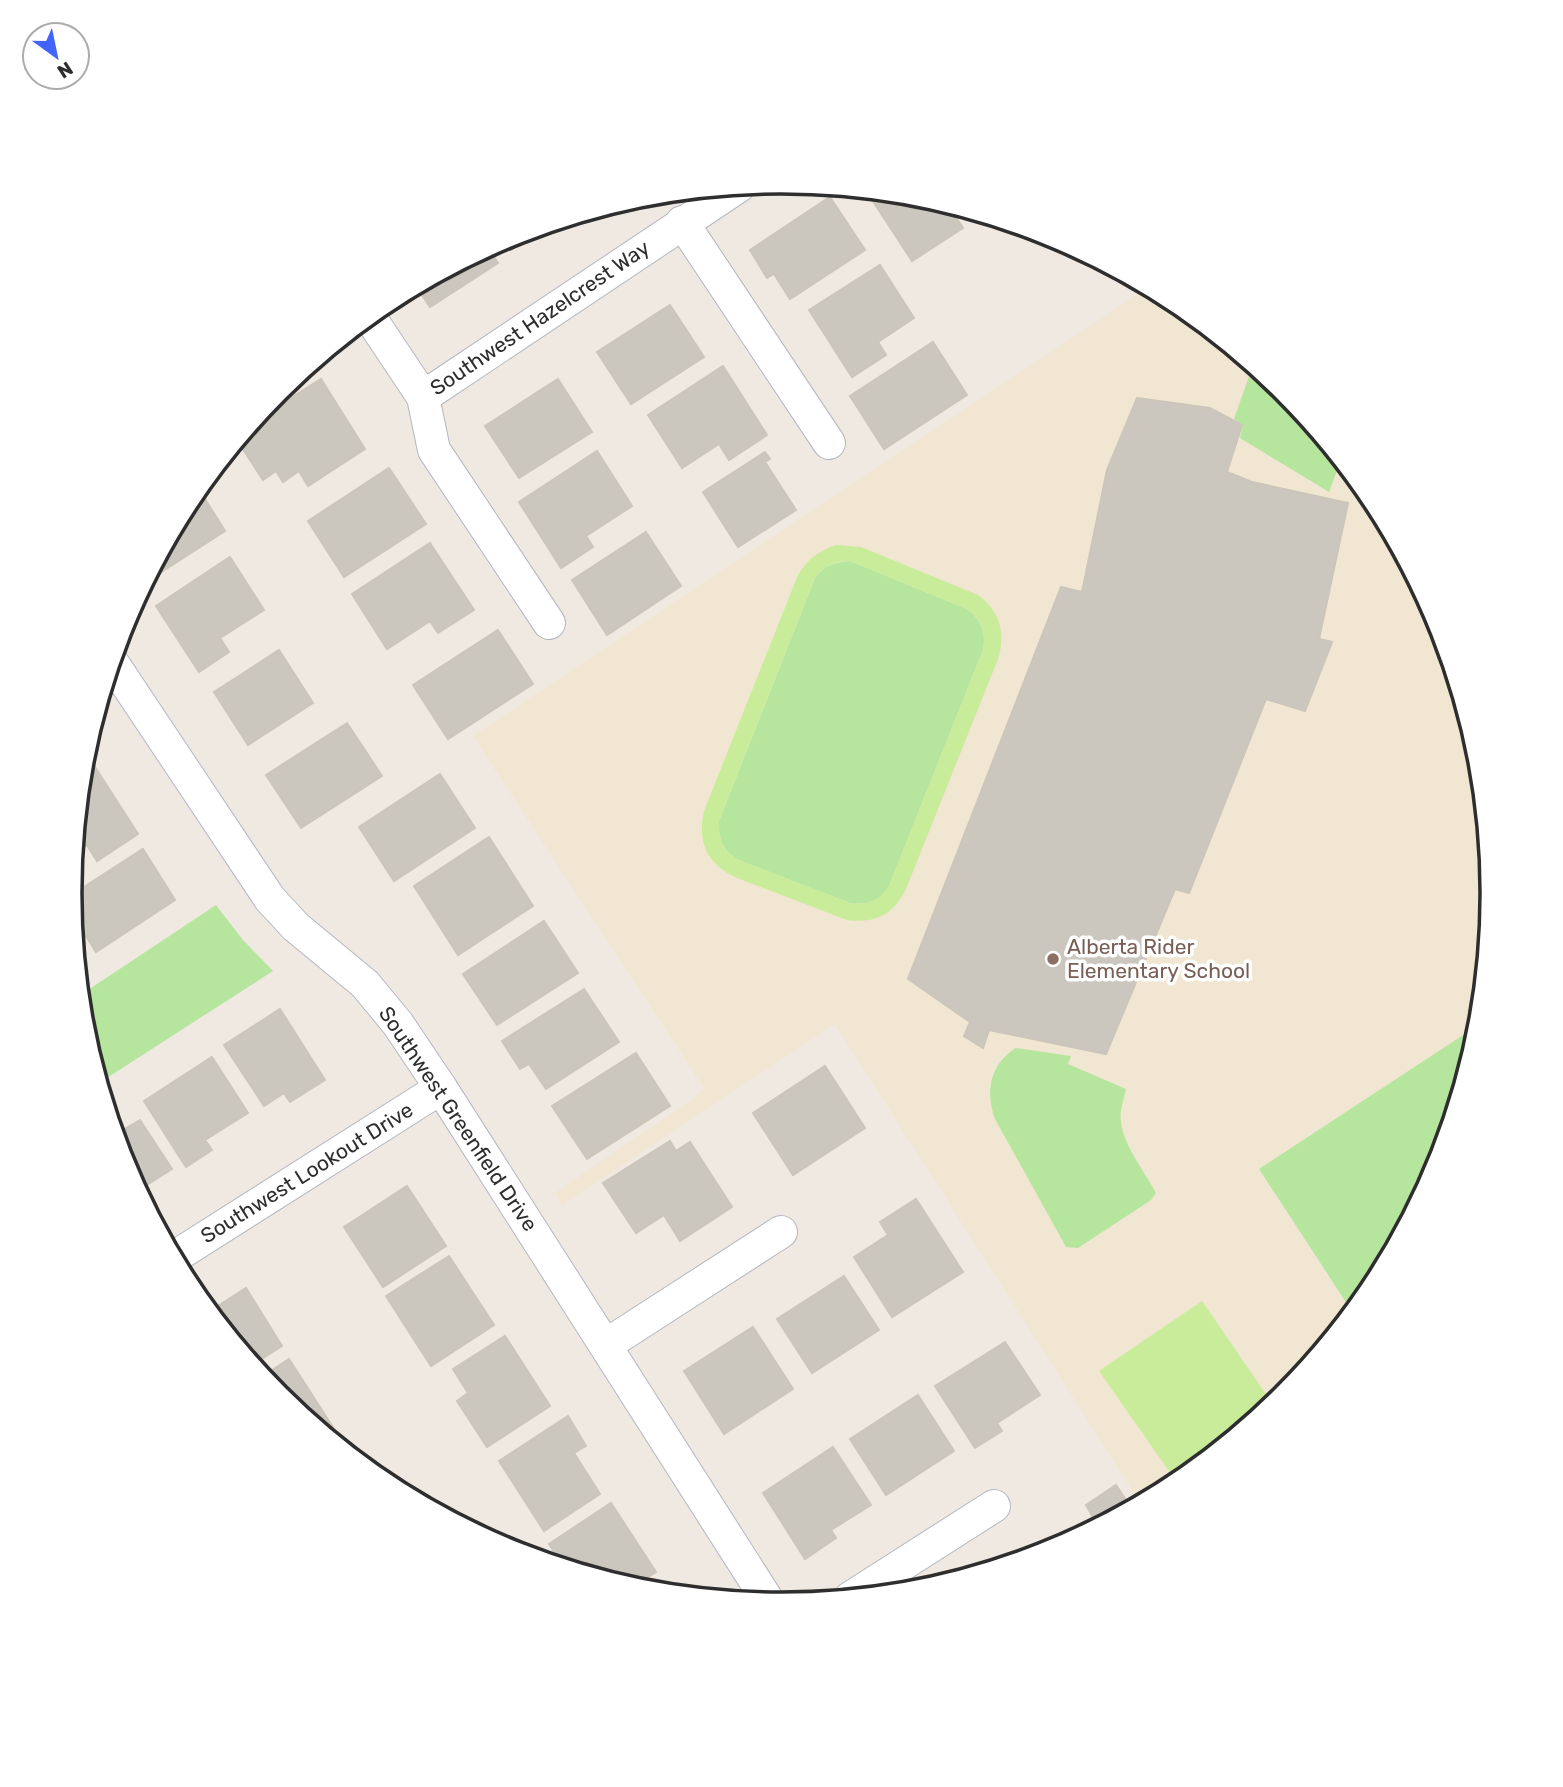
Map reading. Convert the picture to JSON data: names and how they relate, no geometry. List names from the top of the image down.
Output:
{
  "streets": {
    "street": ["Southwest Hazelcrest Way", "Southwest Greenfield Drive", "Southwest Lookout Drive"]
  },
  "crossings": [
    ["Southwest Greenfield Drive", "Southwest Lookout Drive"]
  ],
  "places": ["Alberta Rider Elementary School"],
  "north": "bottom right"
}
